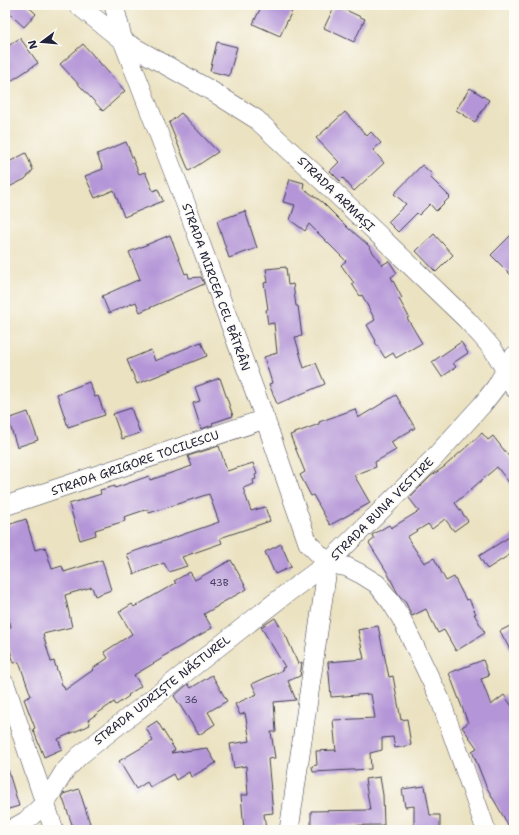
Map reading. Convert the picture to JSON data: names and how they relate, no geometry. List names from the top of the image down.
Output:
{
  "streets": {
    "street": [
      "STRADA ARMAȘI",
      "STRADA MIRCEA CEL BĂTRÂN",
      "STRADA GRIGORE TOCILESCU",
      "STRADA BUNA VESTIRE",
      "STRADA UDRIȘTE NĂSTUREL"
    ]
  },
  "crossings": [
    ["STRADA ARMAȘI", "STRADA MIRCEA CEL BĂTRÂN"],
    ["STRADA ARMAȘI", "STRADA BUNA VESTIRE"],
    ["STRADA MIRCEA CEL BĂTRÂN", "STRADA GRIGORE TOCILESCU"],
    ["STRADA MIRCEA CEL BĂTRÂN", "STRADA BUNA VESTIRE"],
    ["STRADA MIRCEA CEL BĂTRÂN", "STRADA UDRIȘTE NĂSTUREL"],
    ["STRADA BUNA VESTIRE", "STRADA UDRIȘTE NĂSTUREL"]
  ],
  "house_numbers": ["43B", "36"],
  "north": "left"
}
